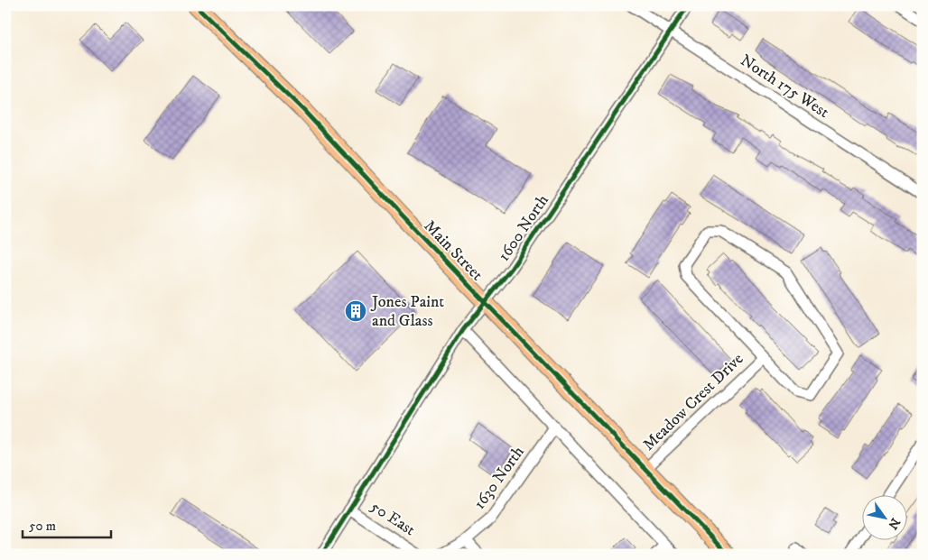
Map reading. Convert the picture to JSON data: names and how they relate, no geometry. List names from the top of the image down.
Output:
{
  "streets": {
    "main road": ["Main Street"],
    "street": [
      "North 175 West",
      "1600 North",
      "Meadow Crest Drive",
      "1630 North",
      "50 East"
    ]
  },
  "crossings": [
    ["North 175 West", "1600 North"],
    ["1600 North", "Main Street"],
    ["1600 North", "50 East"],
    ["Main Street", "Meadow Crest Drive"]
  ],
  "places": {
    "building": ["Jones Paint and Glass"]
  },
  "scale_bar": "50 m",
  "north": "bottom right"
}
